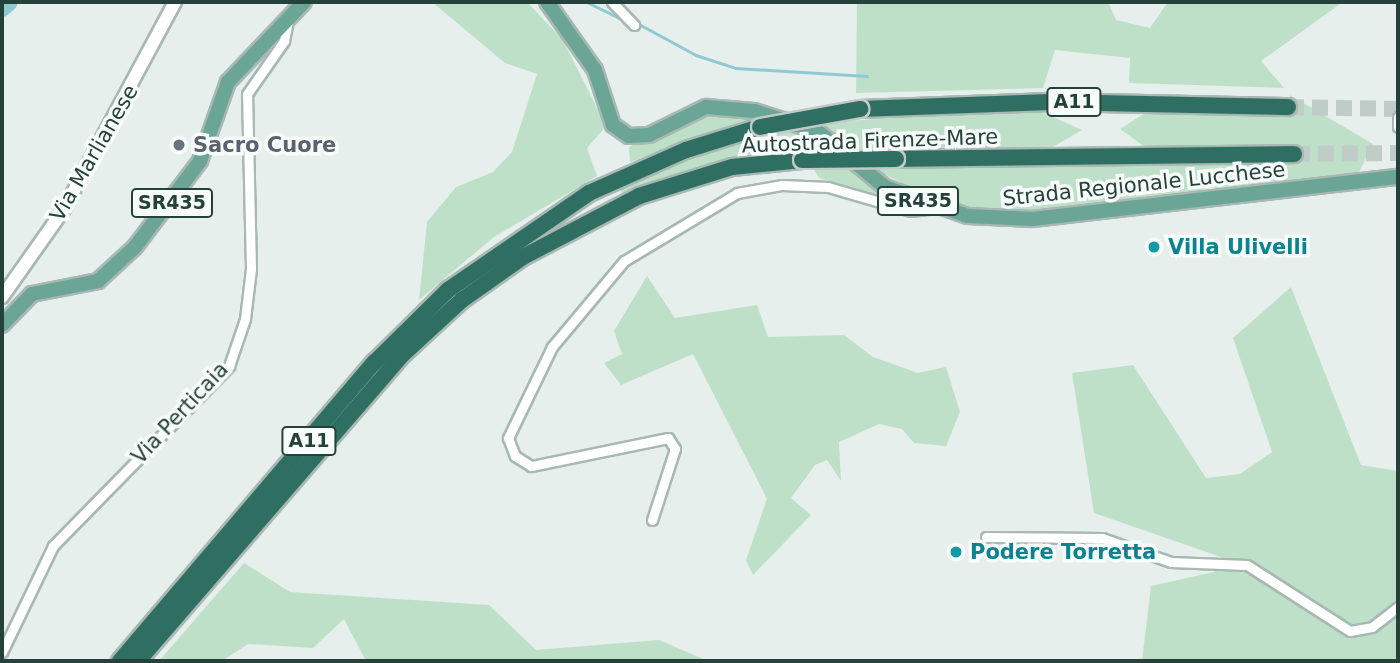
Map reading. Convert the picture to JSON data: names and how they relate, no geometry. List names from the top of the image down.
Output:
{
  "streets": {
    "highway": ["A11", "Autostrada Firenze-Mare"],
    "main road": ["Strada Regionale Lucchese", "SR435"],
    "street": ["Via Marlianese", "Via Perticaia"]
  },
  "crossings": [
    ["SR435", "Via Perticaia"]
  ],
  "places": ["Sacro Cuore", "Villa Ulivelli", "Podere Torretta"]
}
